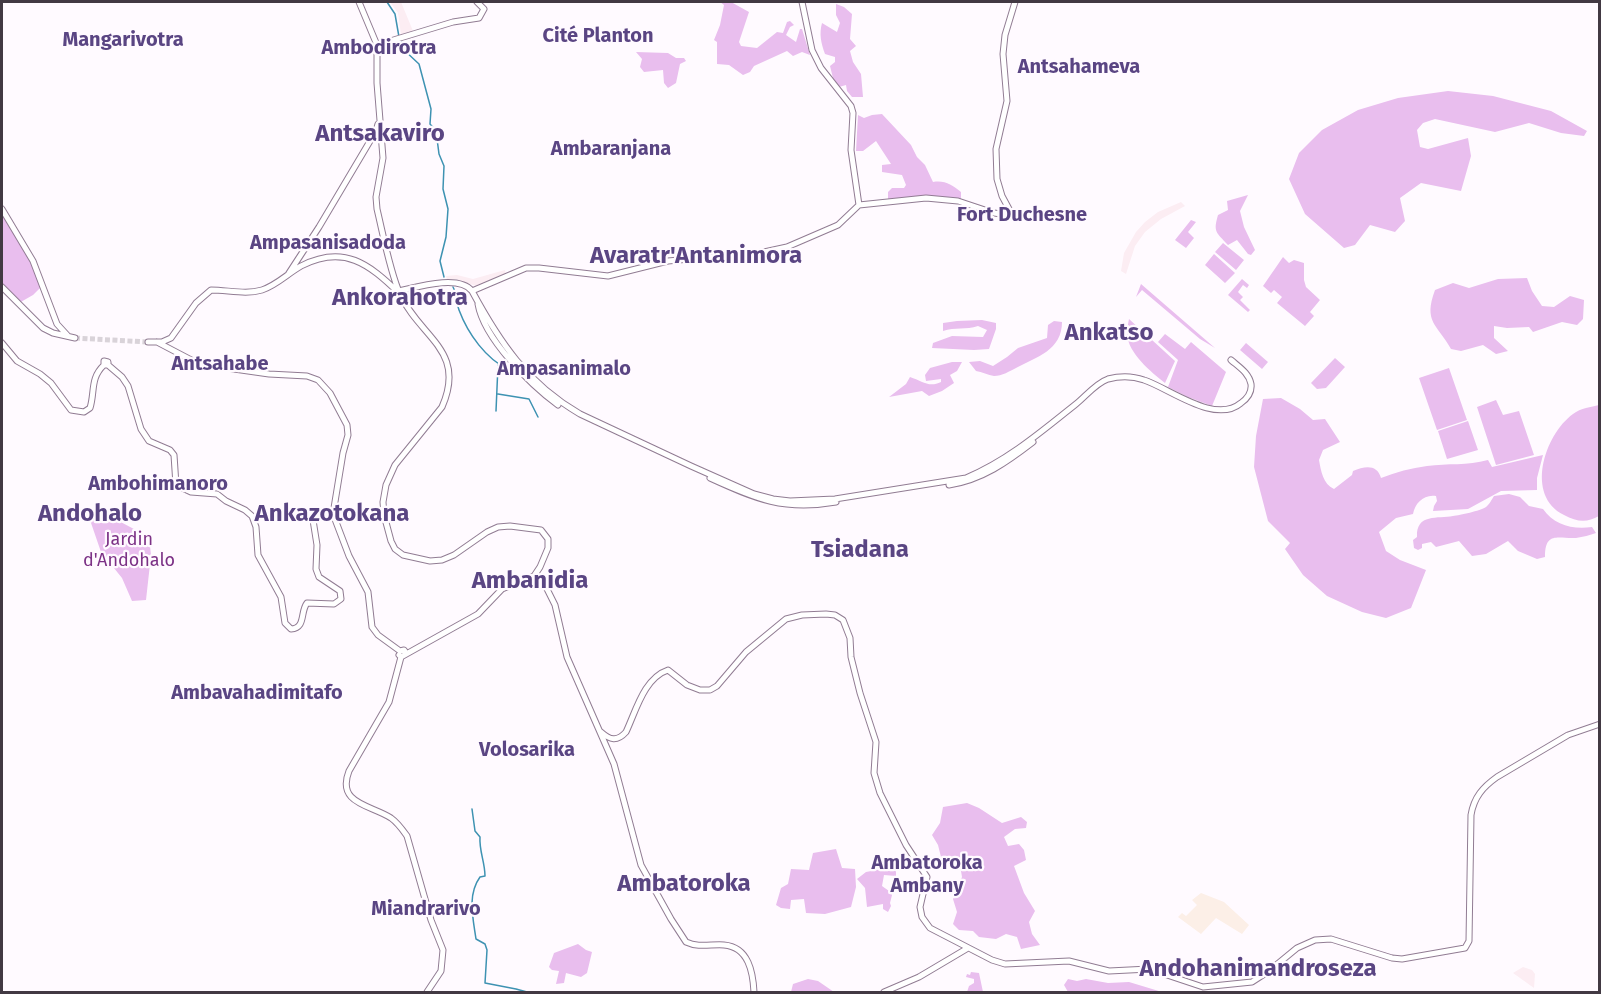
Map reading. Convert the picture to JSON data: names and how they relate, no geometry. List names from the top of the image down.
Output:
{
  "districts": [
    "Cité Planton",
    "Mangarivotra",
    "Ambodirotra",
    "Antsahameva",
    "Antsakaviro",
    "Ambaranjana",
    "Fort Duchesne",
    "Ampasanisadoda",
    "Avaratr'Antanimora",
    "Ankorahotra",
    "Ankatso",
    "Antsahabe",
    "Ampasanimalo",
    "Ambohimanoro",
    "Andohalo",
    "Ankazotokana",
    "Tsiadana",
    "Ambanidia",
    "Ambavahadimitafo",
    "Volosarika",
    "Ambatoroka Ambany",
    "Ambatoroka",
    "Miandrarivo",
    "Andohanimandroseza"
  ],
  "parks": ["Jardin d'Andohalo"]
}
